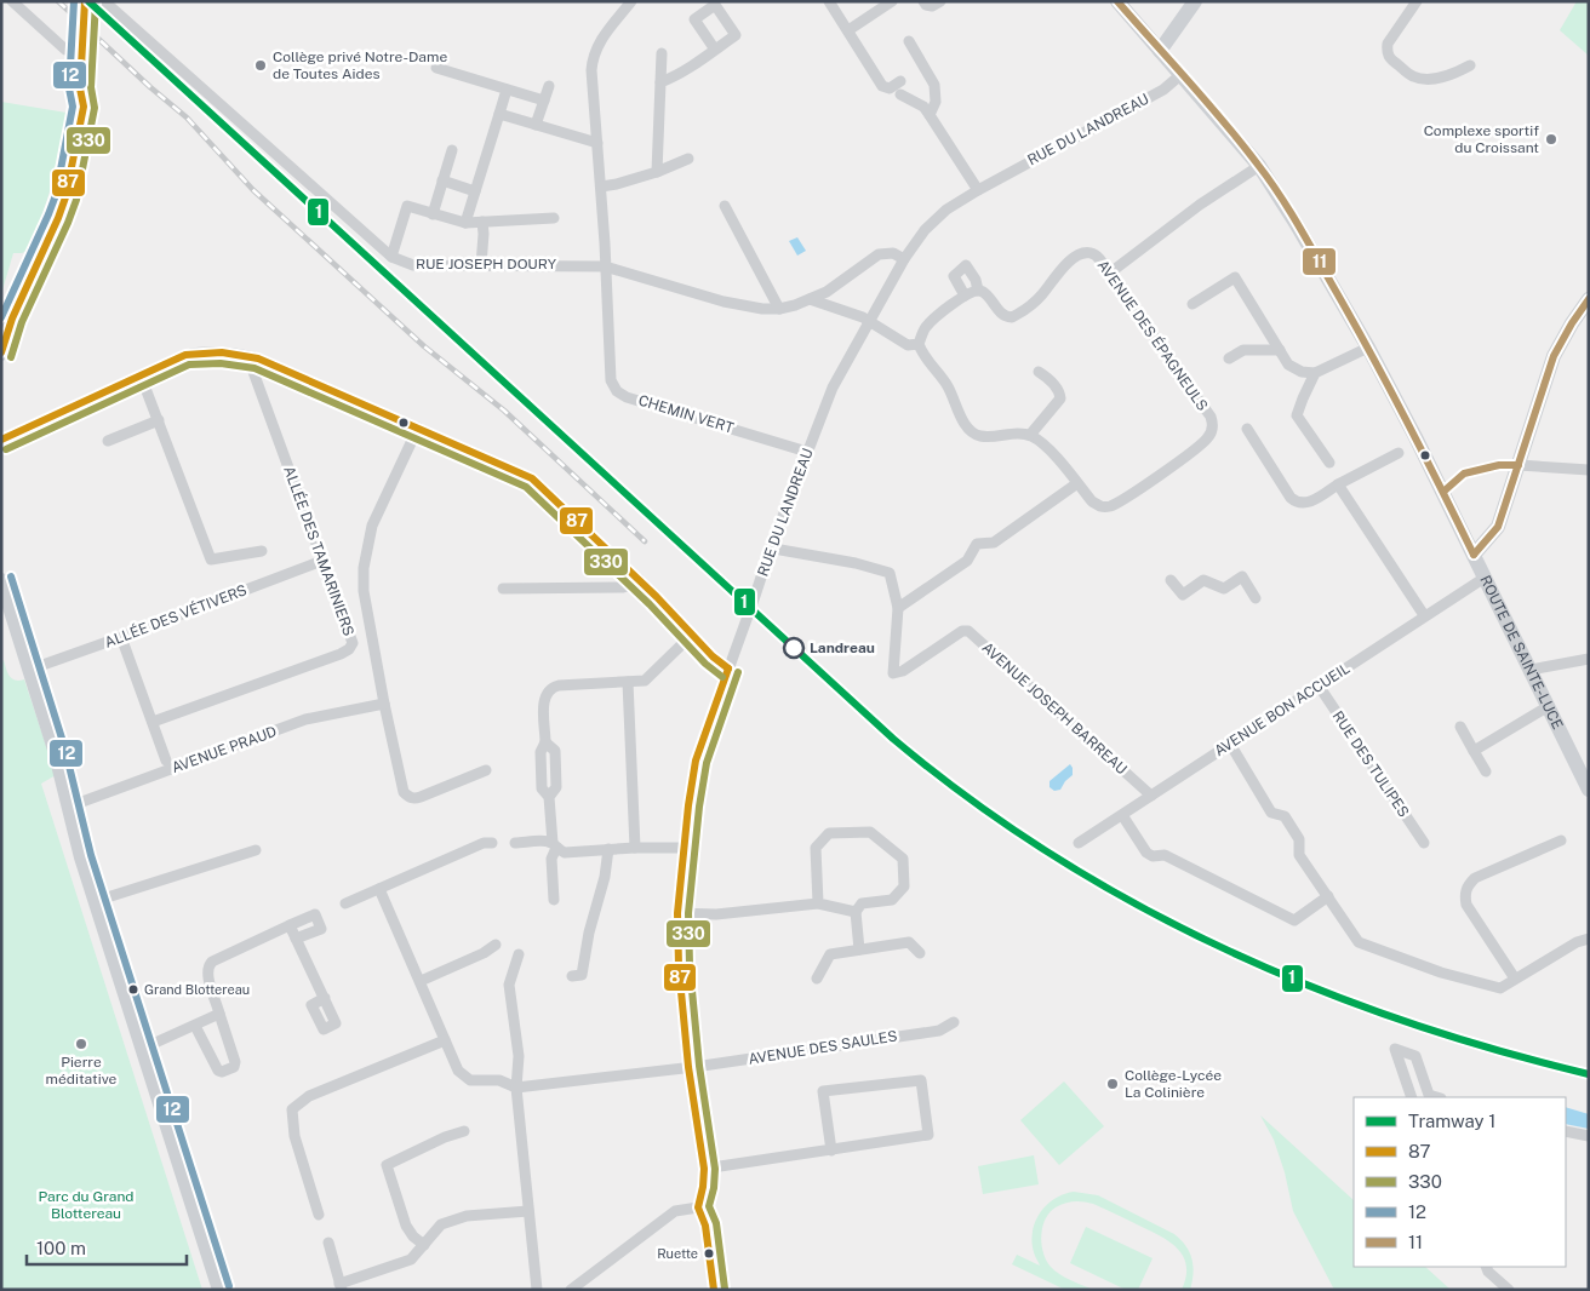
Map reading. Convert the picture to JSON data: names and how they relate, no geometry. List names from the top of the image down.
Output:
{
  "streets": {
    "street": [
      "RUE DU LANDREAU",
      "RUE JOSEPH DOURY",
      "AVENUE DES ÉPAGNEULS",
      "CHEMIN VERT",
      "ALLÉE DES TAMARINIERS",
      "ALLÉE DES VÉTIVERS",
      "ROUTE DE SAINTE-LUCE",
      "AVENUE JOSEPH BARREAU",
      "AVENUE BON ACCUEIL",
      "AVENUE PRAUD",
      "RUE DES TULIPES",
      "AVENUE DES SAULES"
    ]
  },
  "crossings": [
    ["RUE DU LANDREAU", "RUE JOSEPH DOURY"],
    ["RUE DU LANDREAU", "CHEMIN VERT"],
    ["RUE DU LANDREAU", "ROUTE DE SAINTE-LUCE"],
    ["RUE DU LANDREAU", "AVENUE DES SAULES"],
    ["RUE JOSEPH DOURY", "CHEMIN VERT"],
    ["ALLÉE DES TAMARINIERS", "ALLÉE DES VÉTIVERS"],
    ["ROUTE DE SAINTE-LUCE", "AVENUE BON ACCUEIL"],
    ["AVENUE JOSEPH BARREAU", "AVENUE BON ACCUEIL"],
    ["AVENUE BON ACCUEIL", "RUE DES TULIPES"]
  ],
  "parks": ["Parc du Grand Blottereau"],
  "places": [
    "Collège privé Notre-Dame de Toutes Aides",
    "Complexe sportif du Croissant",
    "Landreau",
    "Grand Blottereau",
    "Pierre méditative",
    "Collège-Lycée La Colinière",
    "Ruette"
  ],
  "lines": [
    "tram line 1",
    "transit line 87",
    "transit line 330",
    "transit line 12",
    "transit line 11"
  ],
  "legend": [
    "Tramway 1",
    "87",
    "330",
    "12",
    "11"
  ],
  "scale_bar": "100 m"
}
